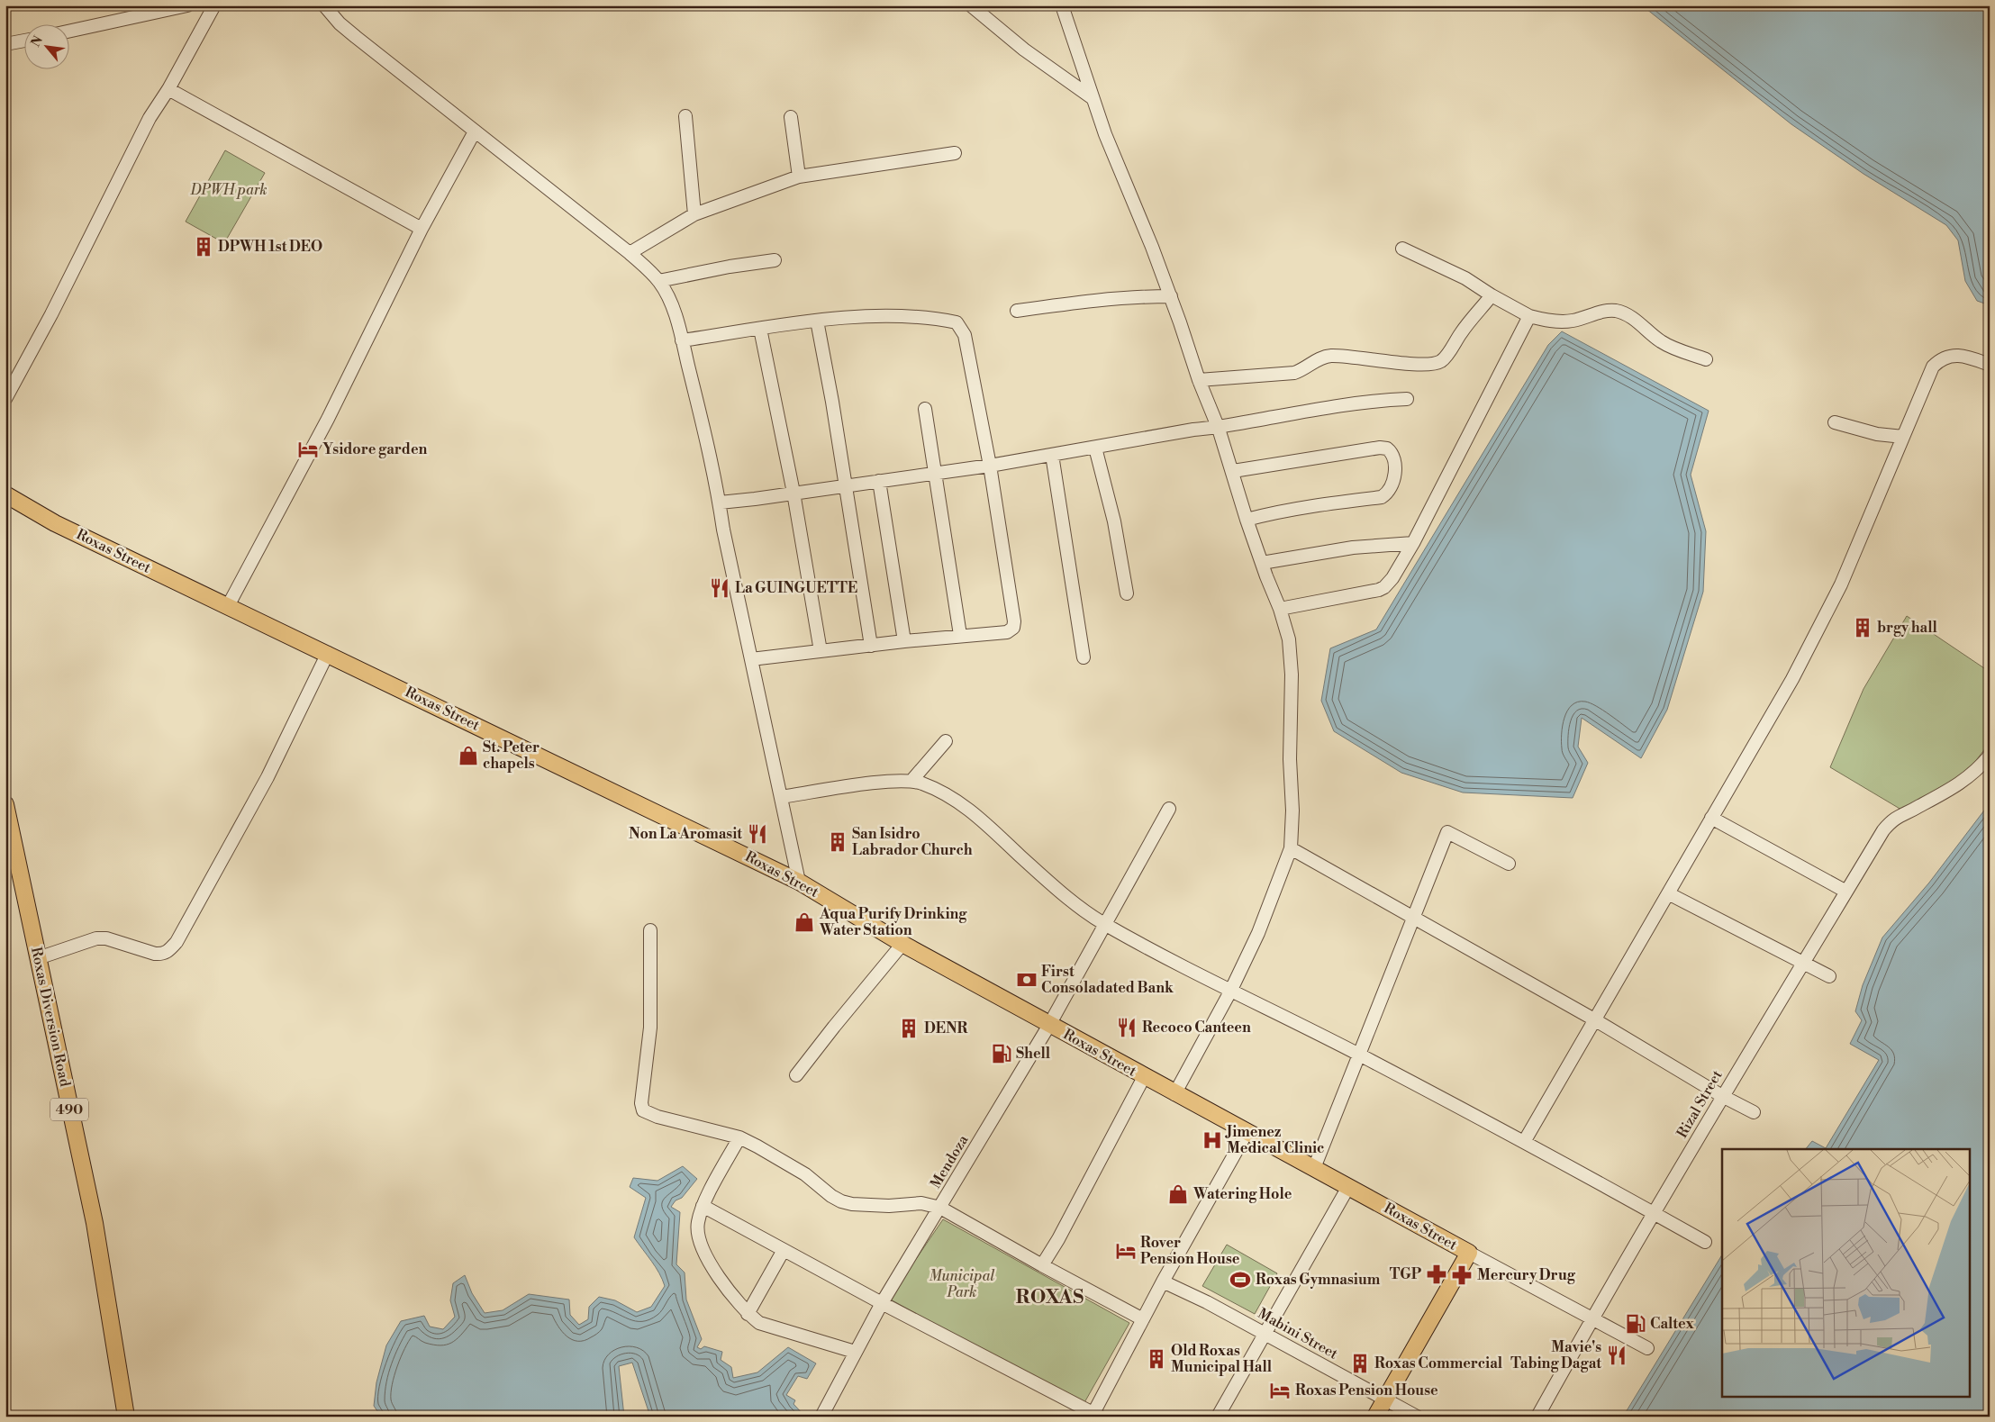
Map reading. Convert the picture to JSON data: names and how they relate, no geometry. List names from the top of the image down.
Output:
{
  "streets": {
    "main road": ["Roxas Street", "Roxas Diversion Road", "490"],
    "street": ["Rizal Street", "Mendoza", "Mabini Street"]
  },
  "crossings": [
    ["Roxas Street", "Mendoza"],
    ["Roxas Street", "Mabini Street"]
  ],
  "districts": ["ROXAS"],
  "parks": ["DPWH park", "Municipal Park"],
  "places": {
    "building": [
      "DPWH 1st DEO",
      "brgy hall",
      "San Isidro Labrador Church",
      "DENR",
      "Old Roxas Municipal Hall",
      "Roxas Commercial"
    ],
    "hotel": ["Ysidore garden", "Rover Pension House", "Roxas Pension House"],
    "restaurant": [
      "La GUINGUETTE",
      "Non La Aromasit",
      "Recoco Canteen",
      "Mavie's Tabing Dagat"
    ],
    "shop": ["St. Peter chapels", "Aqua Purify Drinking Water Station", "Watering Hole"],
    "bank": ["First Consoladated Bank"],
    "fuel station": ["Shell", "Caltex"],
    "hospital": ["Jimenez Medical Clinic"],
    "pharmacy": ["TGP", "Mercury Drug"],
    "sports": ["Roxas Gymnasium"]
  },
  "north": "top left"
}
